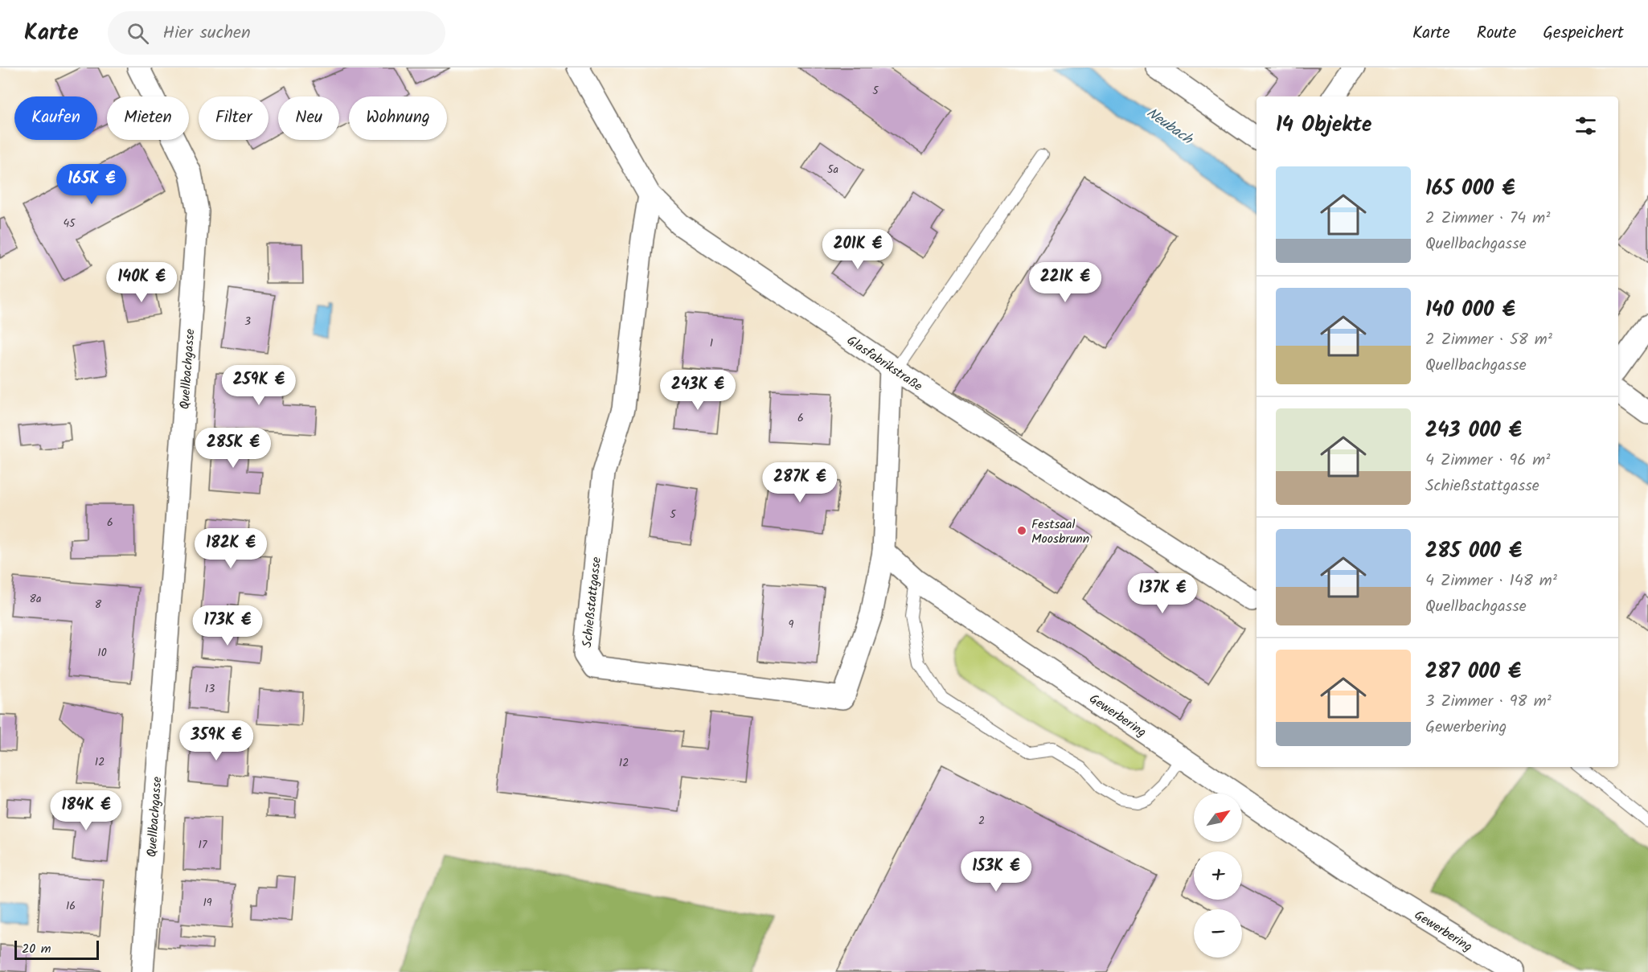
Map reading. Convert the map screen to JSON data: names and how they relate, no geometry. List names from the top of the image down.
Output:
{
  "streets": {
    "street": [
      "Glasfabrikstraße",
      "Quellbachgasse",
      "Schießstattgasse",
      "Gewerbering"
    ]
  },
  "crossings": [
    ["Glasfabrikstraße", "Schießstattgasse"],
    ["Schießstattgasse", "Gewerbering"]
  ],
  "water": ["Neubach"],
  "places": ["Festsaal Moosbrunn"],
  "house_numbers": [
    "5",
    "5a",
    "45",
    "3",
    "1",
    "6",
    "5",
    "6",
    "8a",
    "8",
    "9",
    "10",
    "13",
    "12",
    "12",
    "2",
    "17",
    "19",
    "16"
  ],
  "scale_bar": "20 m",
  "north": "top right",
  "page": {
    "header": "Karte",
    "search": "Hier suchen",
    "nav": ["Karte", "Route", "Gespeichert"],
    "chip": [
      "Kaufen",
      "Mieten",
      "Filter",
      "Neu",
      "Wohnung"
    ],
    "heading": "14 Objekte",
    "list": [
      {
        "name": "165 000 €",
        "note": "2 Zimmer · 74 m² · Quellbachgasse"
      },
      {
        "name": "140 000 €",
        "note": "2 Zimmer · 58 m² · Quellbachgasse"
      },
      {
        "name": "243 000 €",
        "note": "4 Zimmer · 96 m² · Schießstattgasse"
      },
      {
        "name": "285 000 €",
        "note": "4 Zimmer · 148 m² · Quellbachgasse"
      },
      {
        "name": "287 000 €",
        "note": "3 Zimmer · 98 m² · Gewerbering"
      }
    ],
    "price": [
      "165K €",
      "201K €",
      "140K €",
      "221K €",
      "259K €",
      "243K €",
      "285K €",
      "287K €",
      "182K €",
      "137K €",
      "173K €",
      "359K €",
      "184K €",
      "153K €"
    ],
    "map_buttons": ["+", "−"],
    "scale": "20 m"
  }
}
